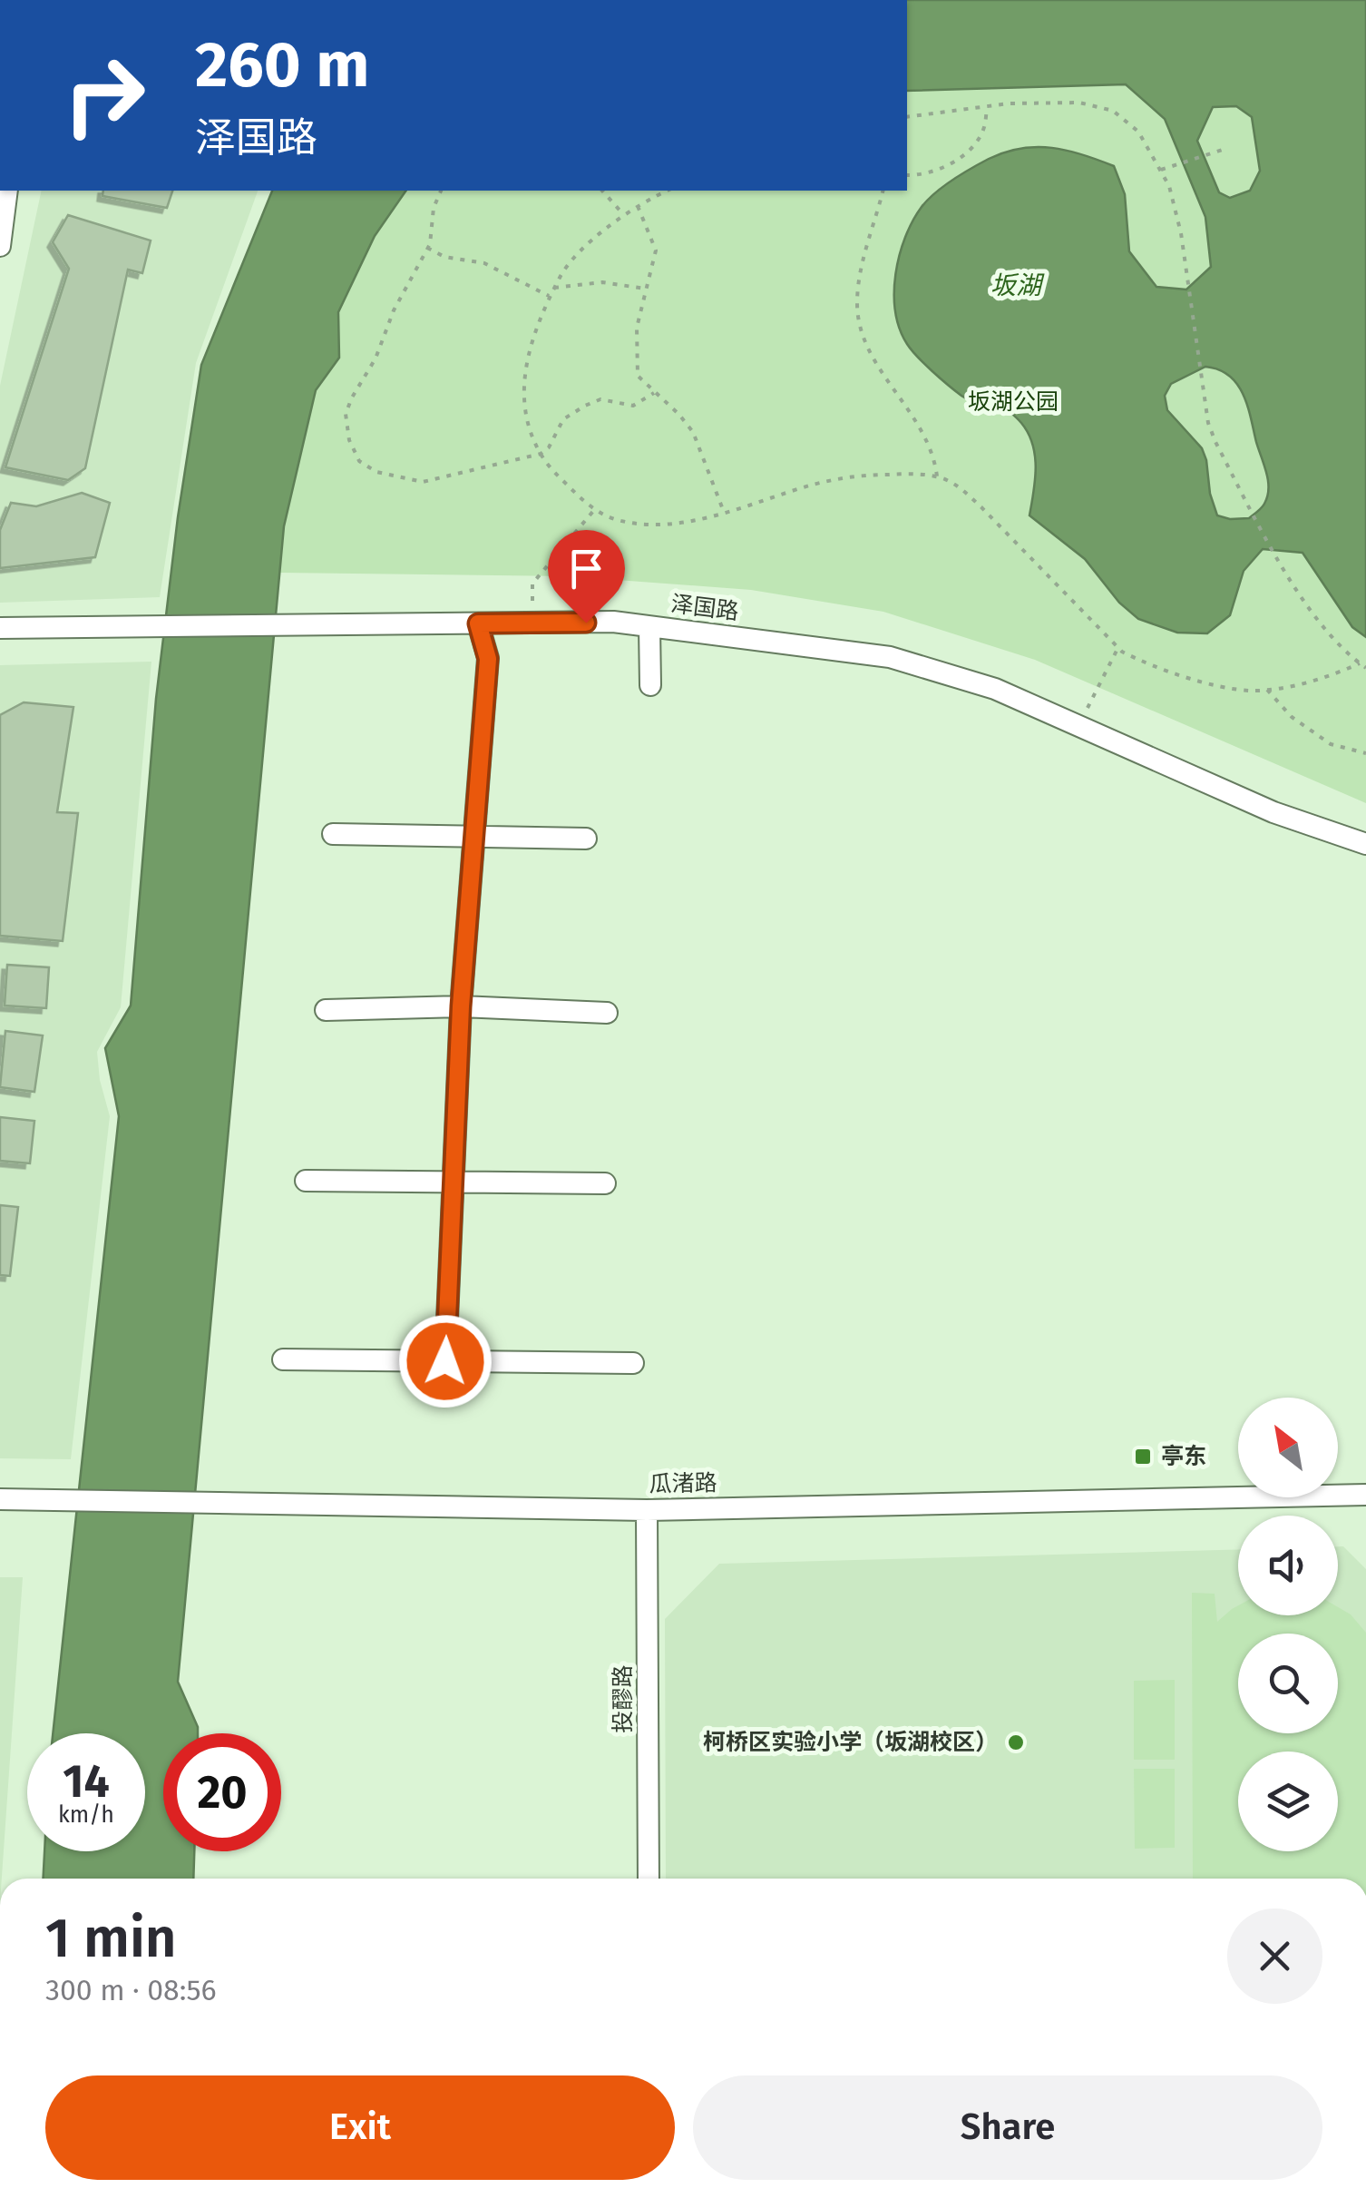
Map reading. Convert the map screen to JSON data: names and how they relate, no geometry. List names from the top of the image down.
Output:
{
  "streets": {
    "street": ["泽国路", "瓜渚路", "投醪路"]
  },
  "crossings": [
    ["瓜渚路", "投醪路"]
  ],
  "water": ["坂湖"],
  "parks": ["坂湖公园"],
  "places": {
    "transit": ["亭东"],
    "other": ["柯桥区实验小学（坂湖校区）"]
  },
  "north": "top left",
  "page": {
    "turn": ["260 m", "泽国路"],
    "speed": "14 km/h",
    "limit": "20",
    "heading": ["1 min", "300 m · 08:56"],
    "buttons": ["Exit", "Share"]
  }
}
